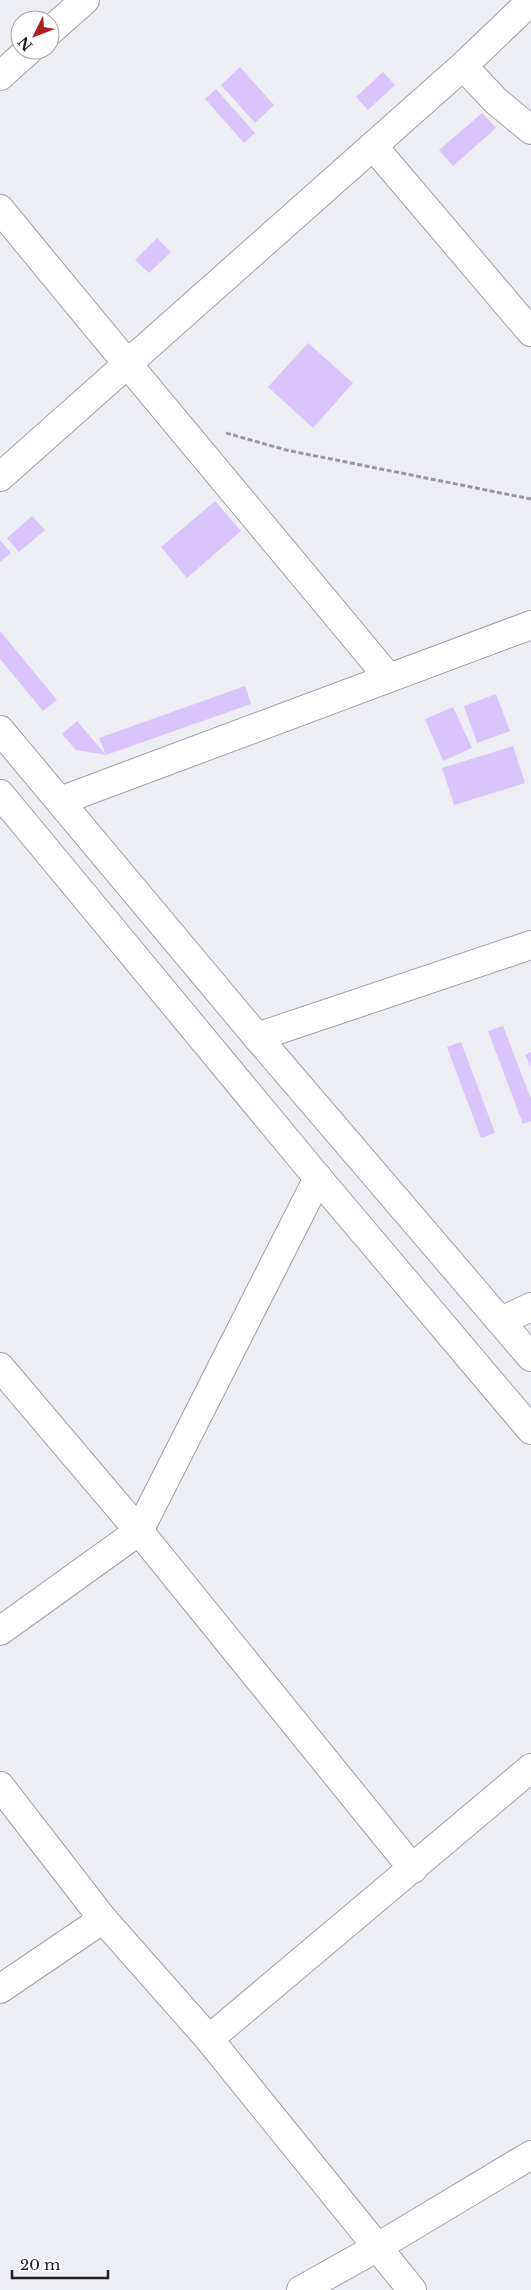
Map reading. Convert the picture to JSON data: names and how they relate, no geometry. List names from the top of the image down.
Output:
{
  "scale_bar": "20 m",
  "north": "bottom left"
}
